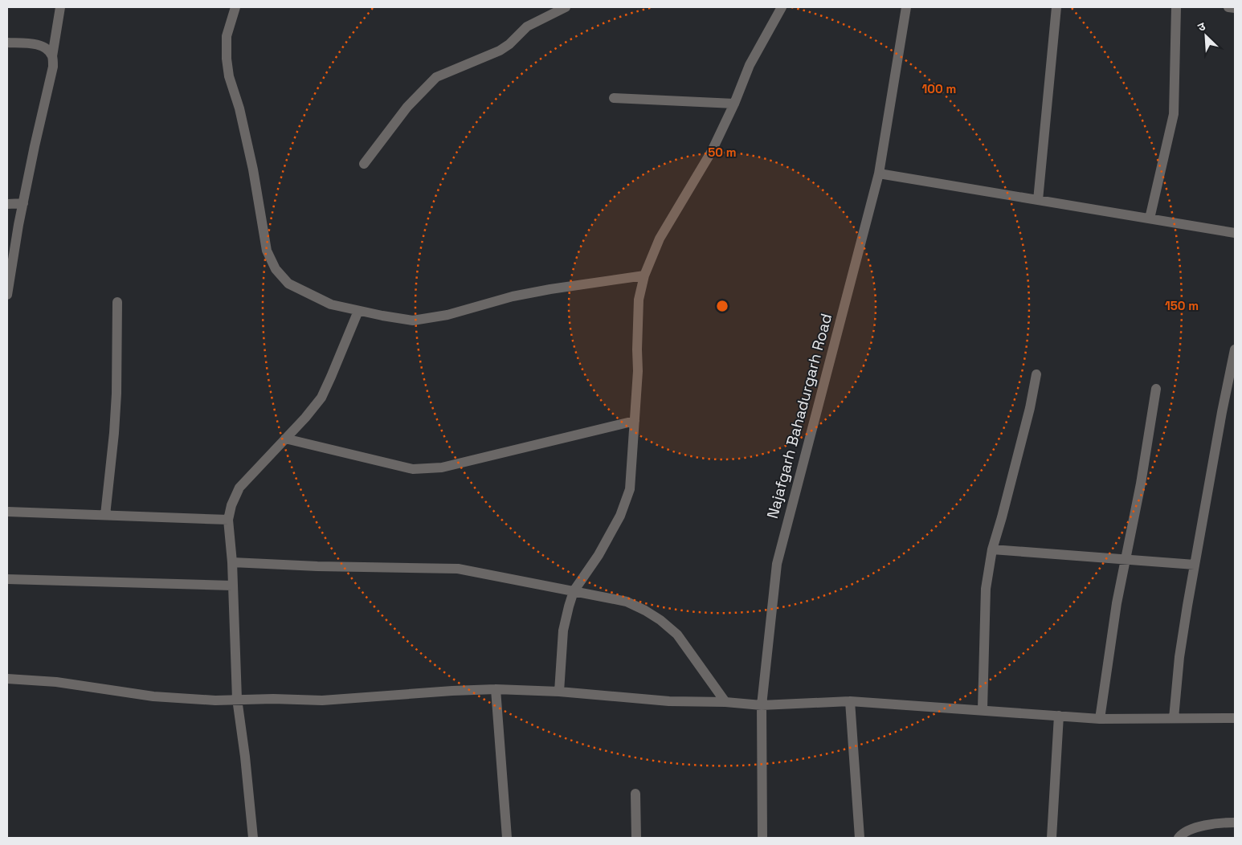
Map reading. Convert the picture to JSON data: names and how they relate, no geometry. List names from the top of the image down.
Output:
{
  "streets": {
    "street": ["Najafgarh Bahadurgarh Road"]
  },
  "north": "top left",
  "rings": ["100 m", "50 m", "150 m"]
}
